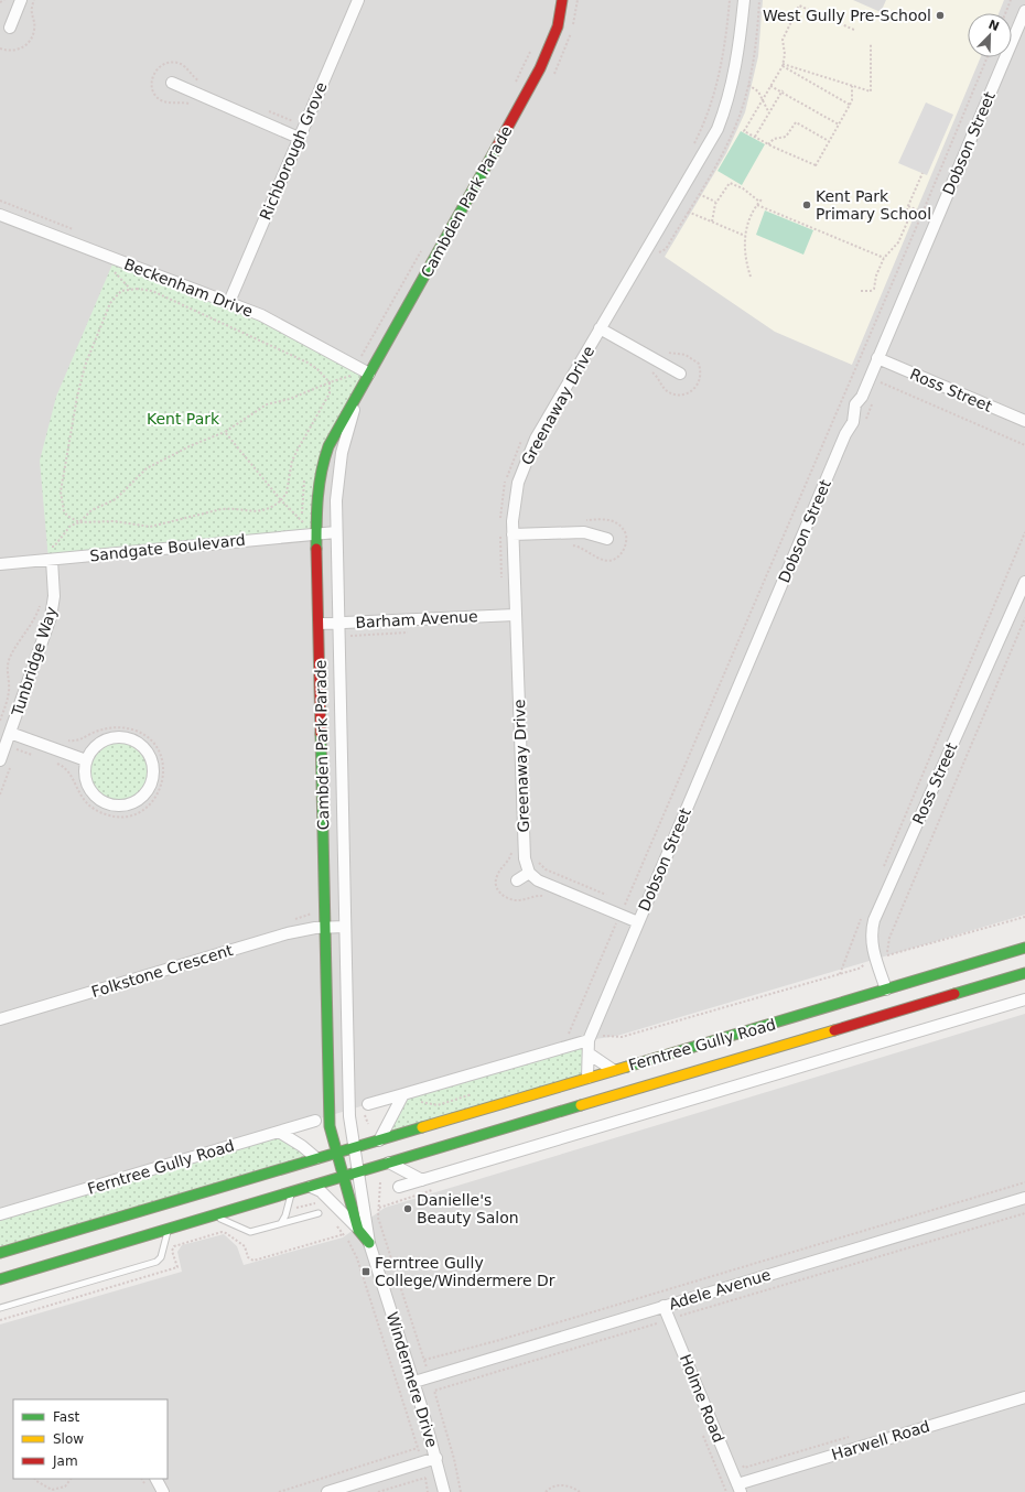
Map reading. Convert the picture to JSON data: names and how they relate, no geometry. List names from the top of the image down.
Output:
{
  "streets": {
    "main road": ["Cambden Park Parade", "Ferntree Gully Road", "Windermere Drive"],
    "street": [
      "Dobson Street",
      "Richborough Grove",
      "Beckenham Drive",
      "Ross Street",
      "Greenaway Drive",
      "Sandgate Boulevard",
      "Barham Avenue",
      "Tunbridge Way",
      "Folkstone Crescent",
      "Adele Avenue",
      "Holme Road",
      "Harwell Road"
    ]
  },
  "crossings": [
    ["Dobson Street", "Ross Street"],
    ["Dobson Street", "Ferntree Gully Road"],
    ["Richborough Grove", "Beckenham Drive"],
    ["Cambden Park Parade", "Beckenham Drive"],
    ["Cambden Park Parade", "Sandgate Boulevard"],
    ["Cambden Park Parade", "Barham Avenue"],
    ["Cambden Park Parade", "Folkstone Crescent"],
    ["Cambden Park Parade", "Ferntree Gully Road"],
    ["Cambden Park Parade", "Windermere Drive"],
    ["Ross Street", "Ferntree Gully Road"],
    ["Greenaway Drive", "Barham Avenue"],
    ["Sandgate Boulevard", "Tunbridge Way"],
    ["Ferntree Gully Road", "Windermere Drive"],
    ["Adele Avenue", "Windermere Drive"],
    ["Adele Avenue", "Holme Road"],
    ["Holme Road", "Harwell Road"]
  ],
  "parks": ["Kent Park"],
  "places": {
    "other": ["West Gully Pre-School", "Kent Park Primary School", "Danielle's Beauty Salon"],
    "transit": ["Ferntree Gully College/Windermere Dr"]
  },
  "legend": ["Fast", "Slow", "Jam"],
  "north": "top right"
}
